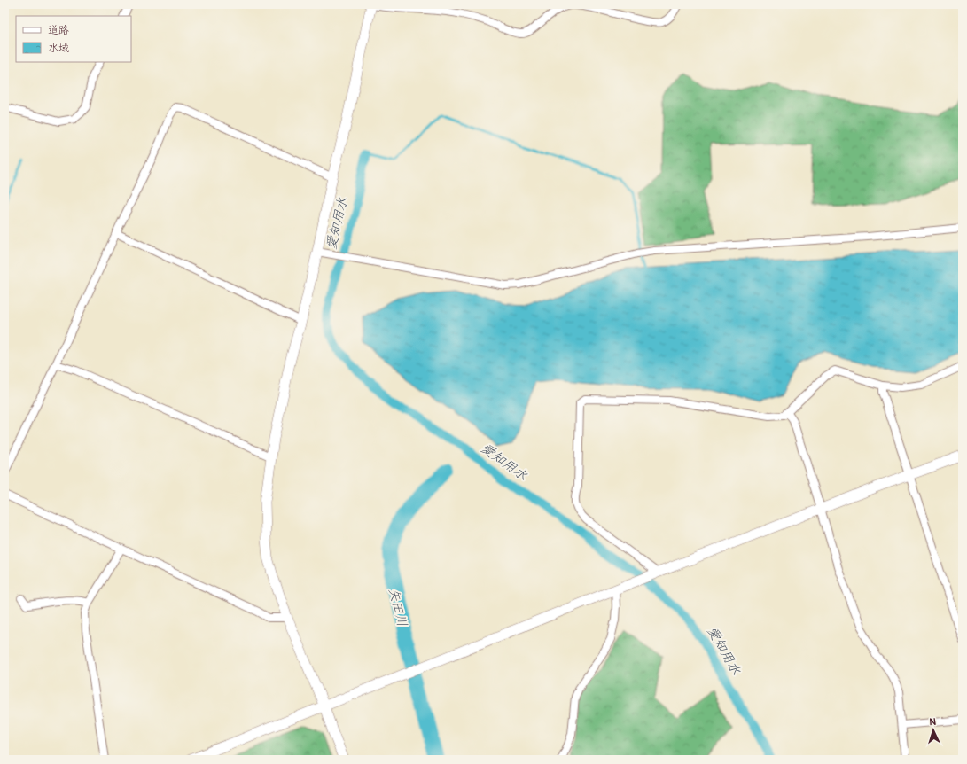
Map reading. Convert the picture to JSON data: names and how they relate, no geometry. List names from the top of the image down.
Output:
{
  "water": ["愛知用水", "矢田川"],
  "legend": ["道路", "水域"],
  "north": "top"
}
